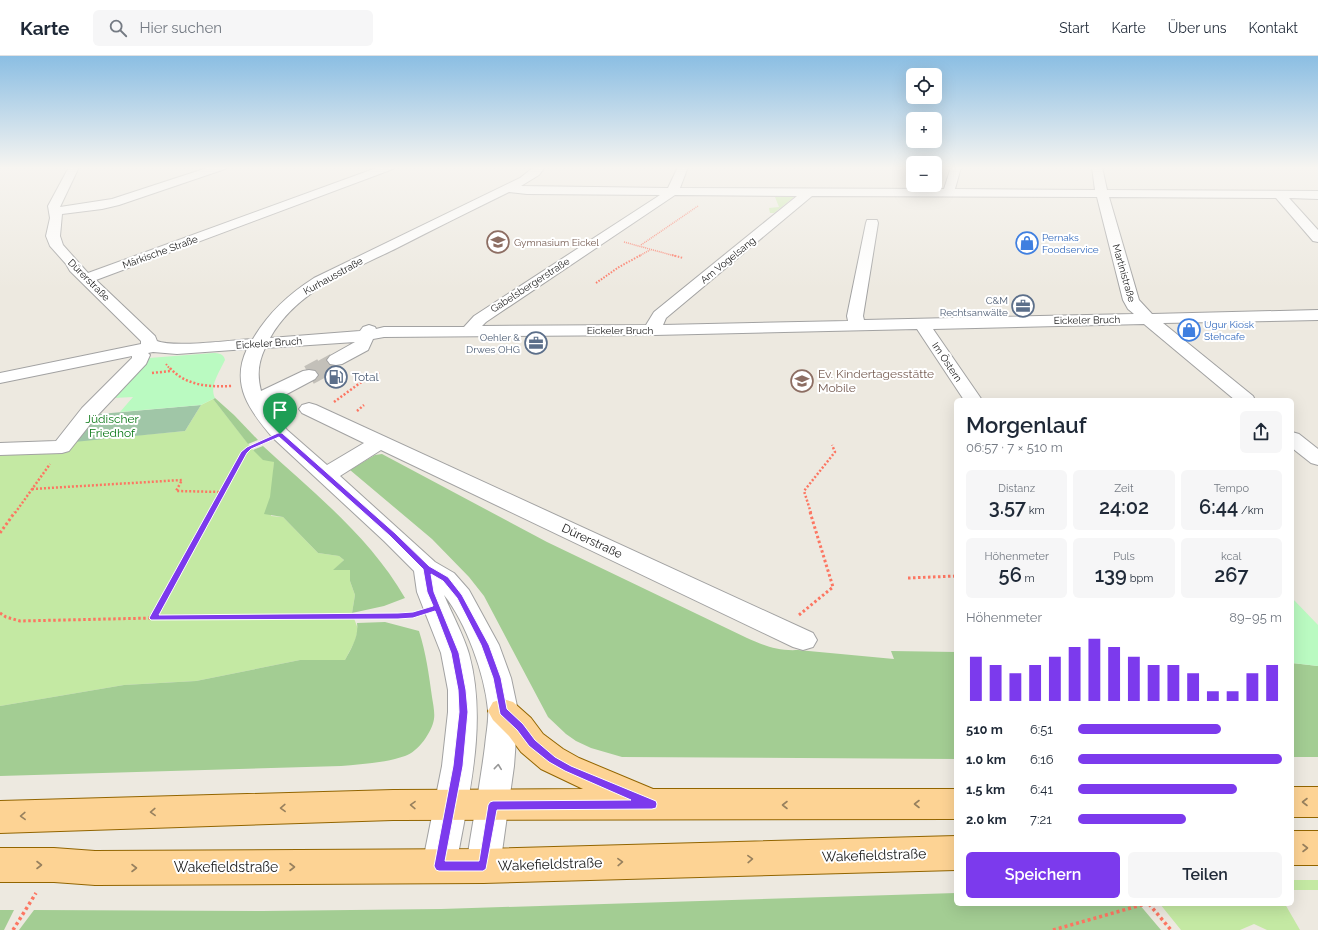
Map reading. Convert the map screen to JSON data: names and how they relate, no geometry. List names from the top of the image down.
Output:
{
  "streets": {
    "main road": ["Wakefieldstraße"],
    "street": [
      "Märkische Straße",
      "Am Vogelsang",
      "Martinistraße",
      "Kurhausstraße",
      "Dürerstraße",
      "Gabelsbergerstraße",
      "Eickeler Bruch",
      "Im Östern"
    ]
  },
  "crossings": [
    ["Märkische Straße", "Dürerstraße"],
    ["Am Vogelsang", "Eickeler Bruch"],
    ["Martinistraße", "Eickeler Bruch"],
    ["Kurhausstraße", "Eickeler Bruch"],
    ["Kurhausstraße", "Wakefieldstraße"],
    ["Dürerstraße", "Eickeler Bruch"],
    ["Gabelsbergerstraße", "Eickeler Bruch"],
    ["Eickeler Bruch", "Im Östern"]
  ],
  "parks": ["Jüdischer Friedhof"],
  "places": {
    "school or university": ["Gymnasium Eickel", "Ev. Kindertagesstätte Mobile"],
    "shop": ["Pernaks Foodservice", "Ugur Kiosk Stehcafe"],
    "office": ["C&M Rechtsanwälte", "Oehler & Drwes OHG"],
    "fuel station": ["Total"]
  },
  "page": {
    "header": "Karte",
    "search": "Hier suchen",
    "nav": [
      "Start",
      "Karte",
      "Über uns",
      "Kontakt"
    ],
    "map_buttons": ["+", "−"],
    "heading": ["Morgenlauf", "06:57 · 7 × 510 m"],
    "stats": [
      ["Distanz", "3.57 km"],
      ["Zeit", "24:02"],
      ["Tempo", "6:44 /km"],
      ["Höhenmeter", "56 m"],
      ["Puls", "139 bpm"],
      ["kcal", "267"]
    ],
    "chart": ["Höhenmeter", "89–95 m"],
    "list": [
      {
        "name": "510 m",
        "note": "6:51"
      },
      {
        "name": "1.0 km",
        "note": "6:16"
      },
      {
        "name": "1.5 km",
        "note": "6:41"
      },
      {
        "name": "2.0 km",
        "note": "7:21"
      }
    ],
    "buttons": ["Speichern", "Teilen"]
  }
}
